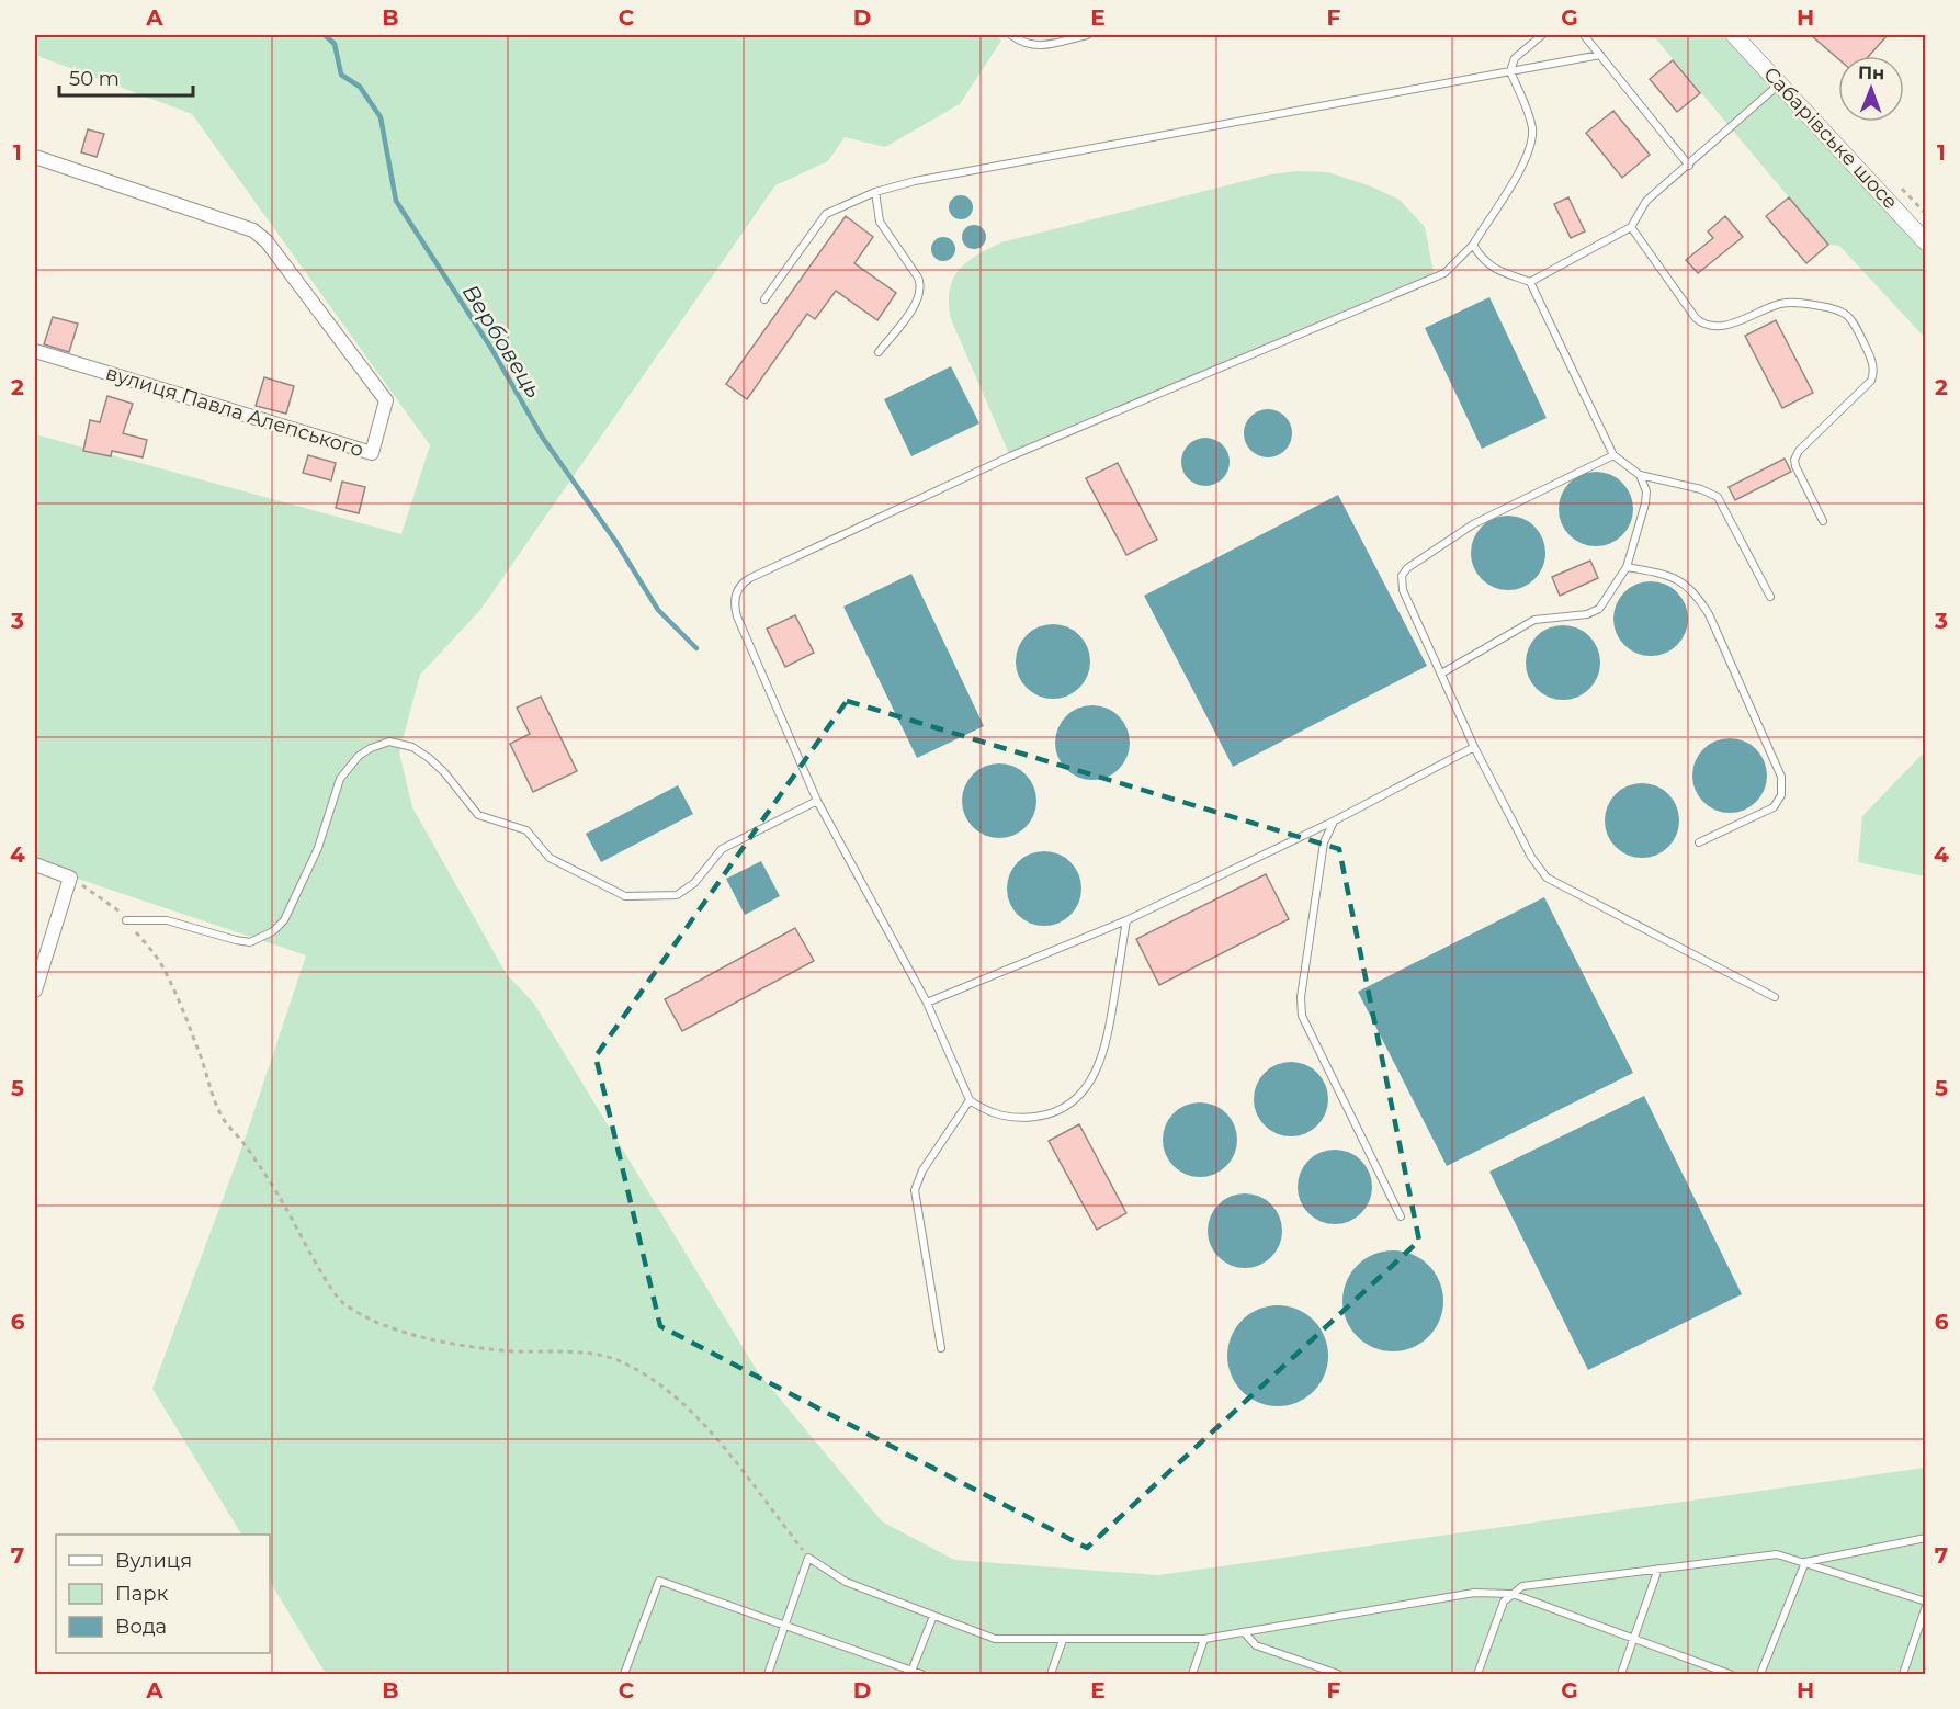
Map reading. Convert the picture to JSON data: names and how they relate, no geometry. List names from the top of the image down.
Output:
{
  "streets": {
    "street": ["Сабарівське шосе", "вулиця Павла Алепського"]
  },
  "water": ["Вербовець"],
  "legend": ["Вулиця", "Парк", "Вода"],
  "scale_bar": "50 m",
  "north": "top",
  "grid": {
    "columns": [
      "A",
      "B",
      "C",
      "D",
      "E",
      "F",
      "G",
      "H"
    ],
    "rows": [
      "1",
      "2",
      "3",
      "4",
      "5",
      "6",
      "7"
    ]
  }
}
